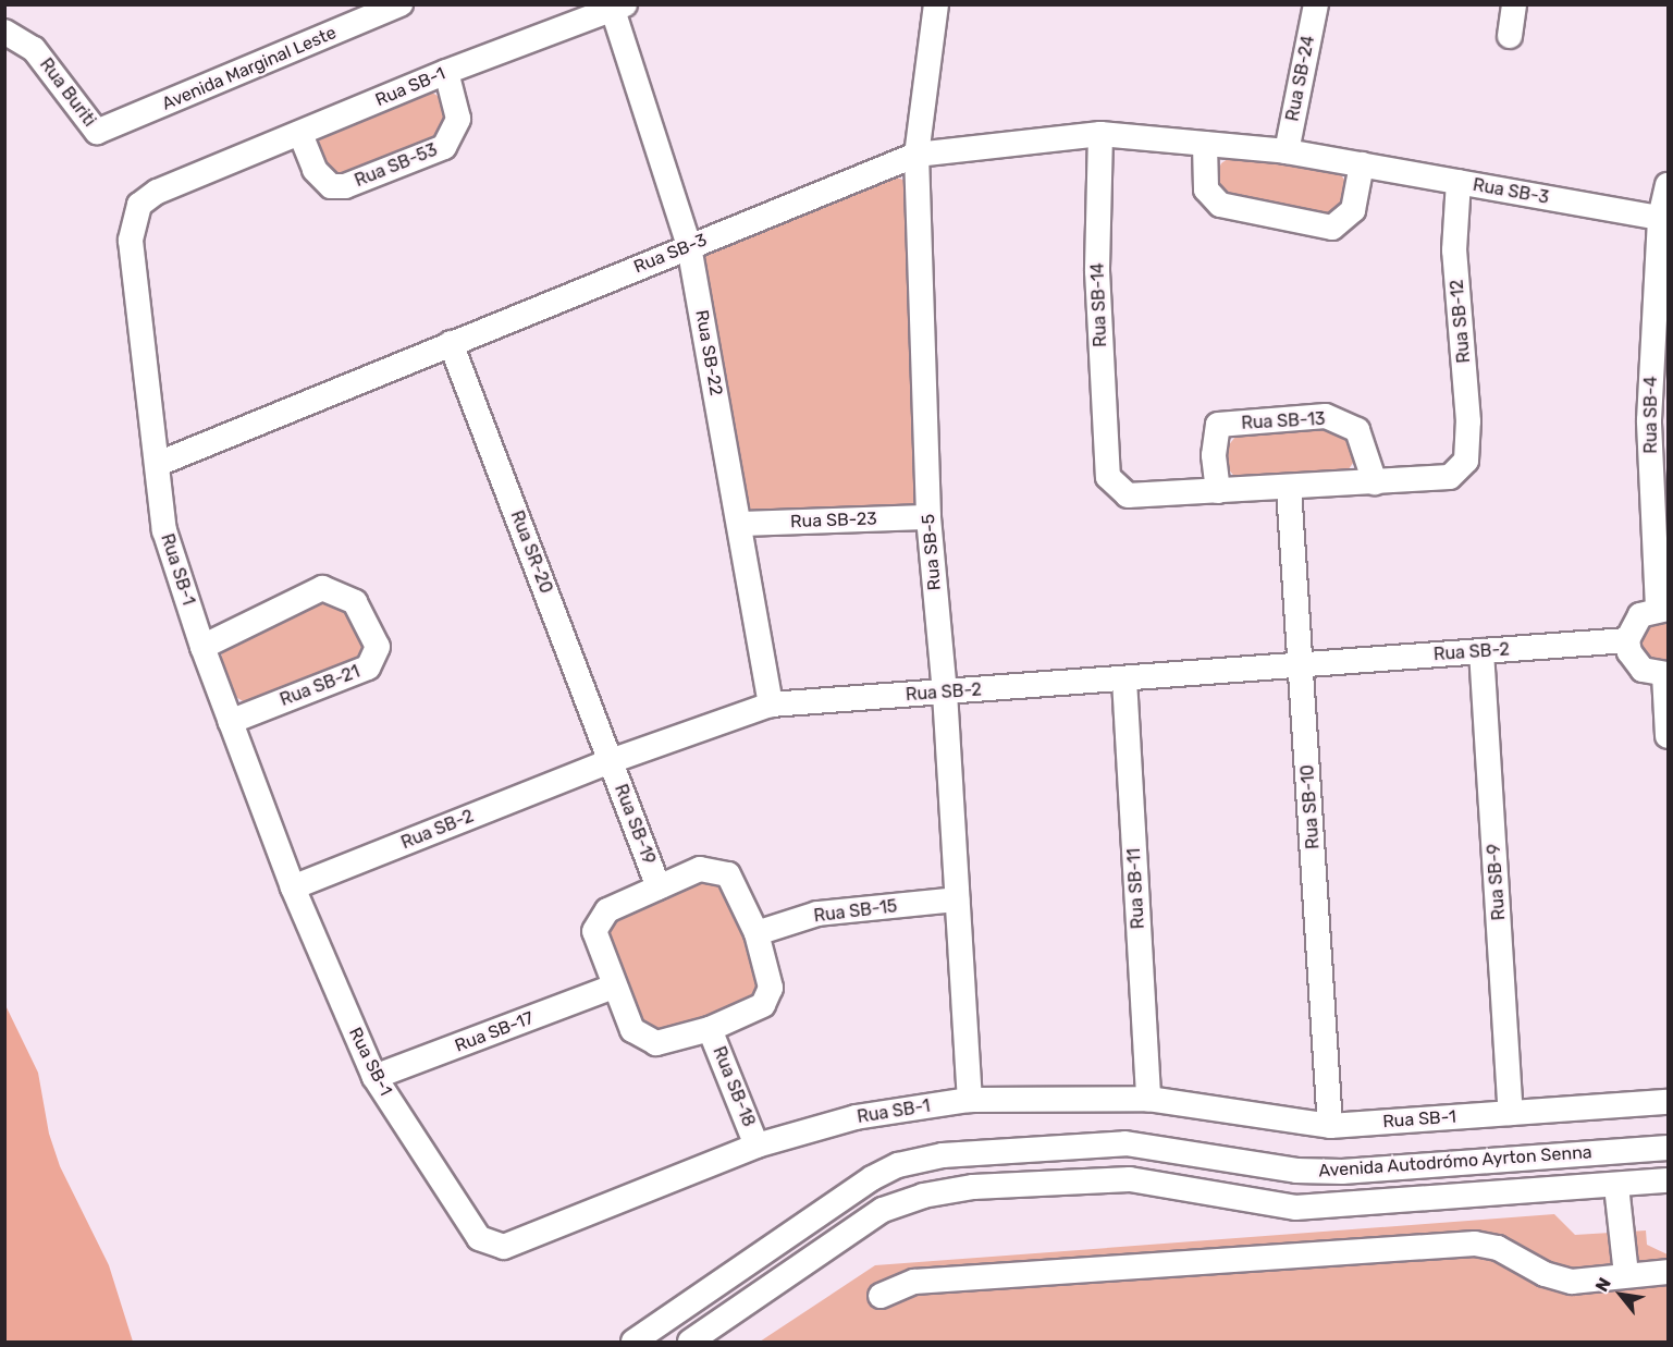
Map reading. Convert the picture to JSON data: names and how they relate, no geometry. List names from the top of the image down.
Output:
{
  "streets": {
    "street": [
      "Avenida Marginal Leste",
      "Rua SB-24",
      "Rua SB-1",
      "Rua Buriti",
      "Rua SB-53",
      "Rua SB-3",
      "Rua SB-14",
      "Rua SB-12",
      "Rua SB-22",
      "Rua SB-4",
      "Rua SB-13",
      "Rua SB-23",
      "Rua SR-20",
      "Rua SB-5",
      "Rua SB-2",
      "Rua SB-21",
      "Rua SB-10",
      "Rua SB-19",
      "Rua SB-9",
      "Rua SB-11",
      "Rua SB-15",
      "Rua SB-17",
      "Rua SB-18",
      "Avenida Autodrómo Ayrton Senna"
    ]
  },
  "crossings": [
    ["Avenida Marginal Leste", "Rua Buriti"],
    ["Rua SB-24", "Rua SB-3"],
    ["Rua SB-1", "Rua SB-53"],
    ["Rua SB-1", "Rua SB-3"],
    ["Rua SB-1", "Rua SB-22"],
    ["Rua SB-1", "Rua SB-5"],
    ["Rua SB-1", "Rua SB-2"],
    ["Rua SB-1", "Rua SB-21"],
    ["Rua SB-1", "Rua SB-10"],
    ["Rua SB-1", "Rua SB-9"],
    ["Rua SB-1", "Rua SB-11"],
    ["Rua SB-1", "Rua SB-17"],
    ["Rua SB-1", "Rua SB-18"],
    ["Rua SB-3", "Rua SB-14"],
    ["Rua SB-3", "Rua SB-12"],
    ["Rua SB-3", "Rua SB-22"],
    ["Rua SB-3", "Rua SB-4"],
    ["Rua SB-3", "Rua SR-20"],
    ["Rua SB-3", "Rua SB-5"],
    ["Rua SB-14", "Rua SB-13"],
    ["Rua SB-12", "Rua SB-13"],
    ["Rua SB-22", "Rua SB-23"],
    ["Rua SB-22", "Rua SB-2"],
    ["Rua SB-23", "Rua SB-5"],
    ["Rua SR-20", "Rua SB-2"],
    ["Rua SR-20", "Rua SB-19"],
    ["Rua SB-5", "Rua SB-2"],
    ["Rua SB-5", "Rua SB-15"],
    ["Rua SB-2", "Rua SB-10"],
    ["Rua SB-2", "Rua SB-19"],
    ["Rua SB-2", "Rua SB-9"],
    ["Rua SB-2", "Rua SB-11"],
    ["Rua SB-19", "Rua SB-15"],
    ["Rua SB-19", "Rua SB-17"],
    ["Rua SB-19", "Rua SB-18"],
    ["Rua SB-15", "Rua SB-17"],
    ["Rua SB-15", "Rua SB-18"],
    ["Rua SB-17", "Rua SB-18"]
  ],
  "north": "top left"
}
